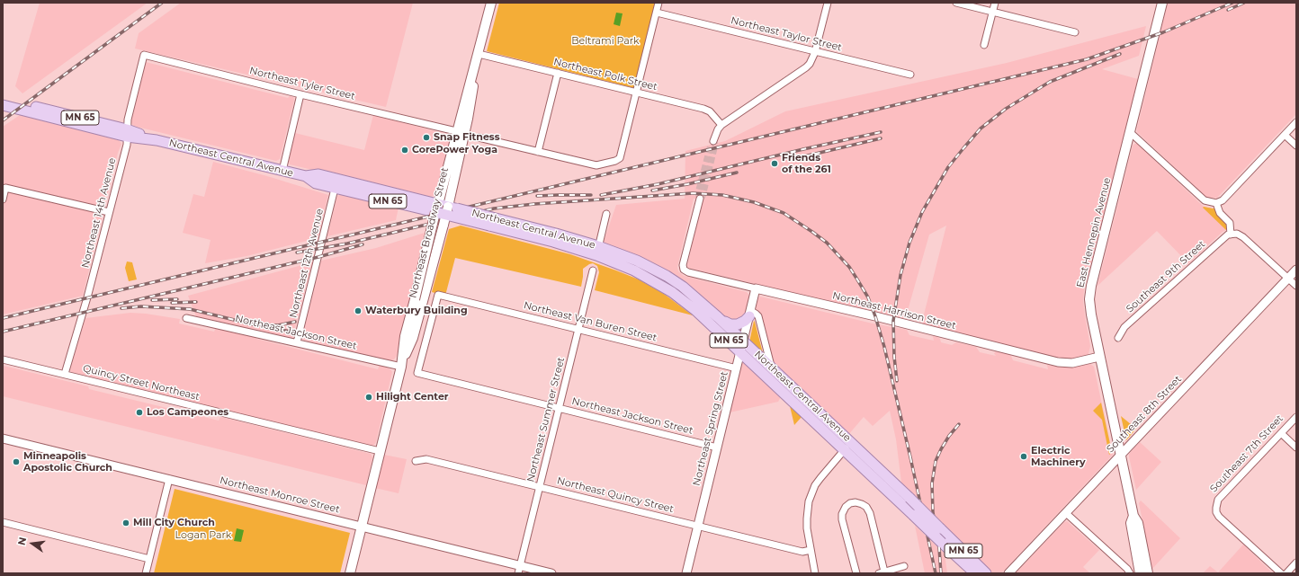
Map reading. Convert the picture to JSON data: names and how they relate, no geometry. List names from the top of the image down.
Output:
{
  "streets": {
    "main road": [
      "MN 65",
      "Northeast Central Avenue",
      "Northeast Broadway Street",
      "East Hennepin Avenue"
    ],
    "street": [
      "Northeast Taylor Street",
      "Northeast Polk Street",
      "Northeast Tyler Street",
      "Northeast 14th Avenue",
      "Northeast 12th Avenue",
      "Southeast 9th Street",
      "Northeast Harrison Street",
      "Northeast Van Buren Street",
      "Northeast Jackson Street",
      "Quincy Street Northeast",
      "Southeast 8th Street",
      "Northeast Summer Street",
      "Northeast Spring Street",
      "Southeast 7th Street",
      "Northeast Monroe Street",
      "Northeast Quincy Street"
    ]
  },
  "crossings": [
    ["Northeast Polk Street", "Northeast Broadway Street"],
    ["Northeast Tyler Street", "Northeast 14th Avenue"],
    ["Northeast Tyler Street", "Northeast Broadway Street"],
    ["Northeast Central Avenue", "Northeast 14th Avenue"],
    ["Northeast Central Avenue", "Northeast Broadway Street"],
    ["Northeast Central Avenue", "Northeast 12th Avenue"],
    ["Northeast Central Avenue", "Northeast Spring Street"],
    ["Northeast 14th Avenue", "Quincy Street Northeast"],
    ["Northeast Broadway Street", "Northeast Jackson Street"],
    ["Northeast Broadway Street", "Quincy Street Northeast"],
    ["Northeast Broadway Street", "Northeast Monroe Street"],
    ["East Hennepin Avenue", "Northeast Harrison Street"],
    ["East Hennepin Avenue", "Southeast 8th Street"],
    ["Northeast 12th Avenue", "Northeast Jackson Street"],
    ["Northeast Harrison Street", "Northeast Spring Street"],
    ["Northeast Van Buren Street", "Northeast Jackson Street"],
    ["Northeast Van Buren Street", "Northeast Summer Street"],
    ["Northeast Van Buren Street", "Northeast Spring Street"],
    ["Northeast Jackson Street", "Northeast Summer Street"],
    ["Northeast Jackson Street", "Northeast Spring Street"],
    ["Northeast Summer Street", "Northeast Monroe Street"],
    ["Northeast Summer Street", "Northeast Quincy Street"],
    ["Northeast Spring Street", "Northeast Quincy Street"]
  ],
  "parks": ["Beltrami Park", "Logan Park"],
  "places": [
    "Snap Fitness",
    "CorePower Yoga",
    "Friends of the 261",
    "Waterbury Building",
    "Hilight Center",
    "Los Campeones",
    "Electric Machinery",
    "Minneapolis Apostolic Church",
    "Mill City Church"
  ],
  "north": "left"
}
